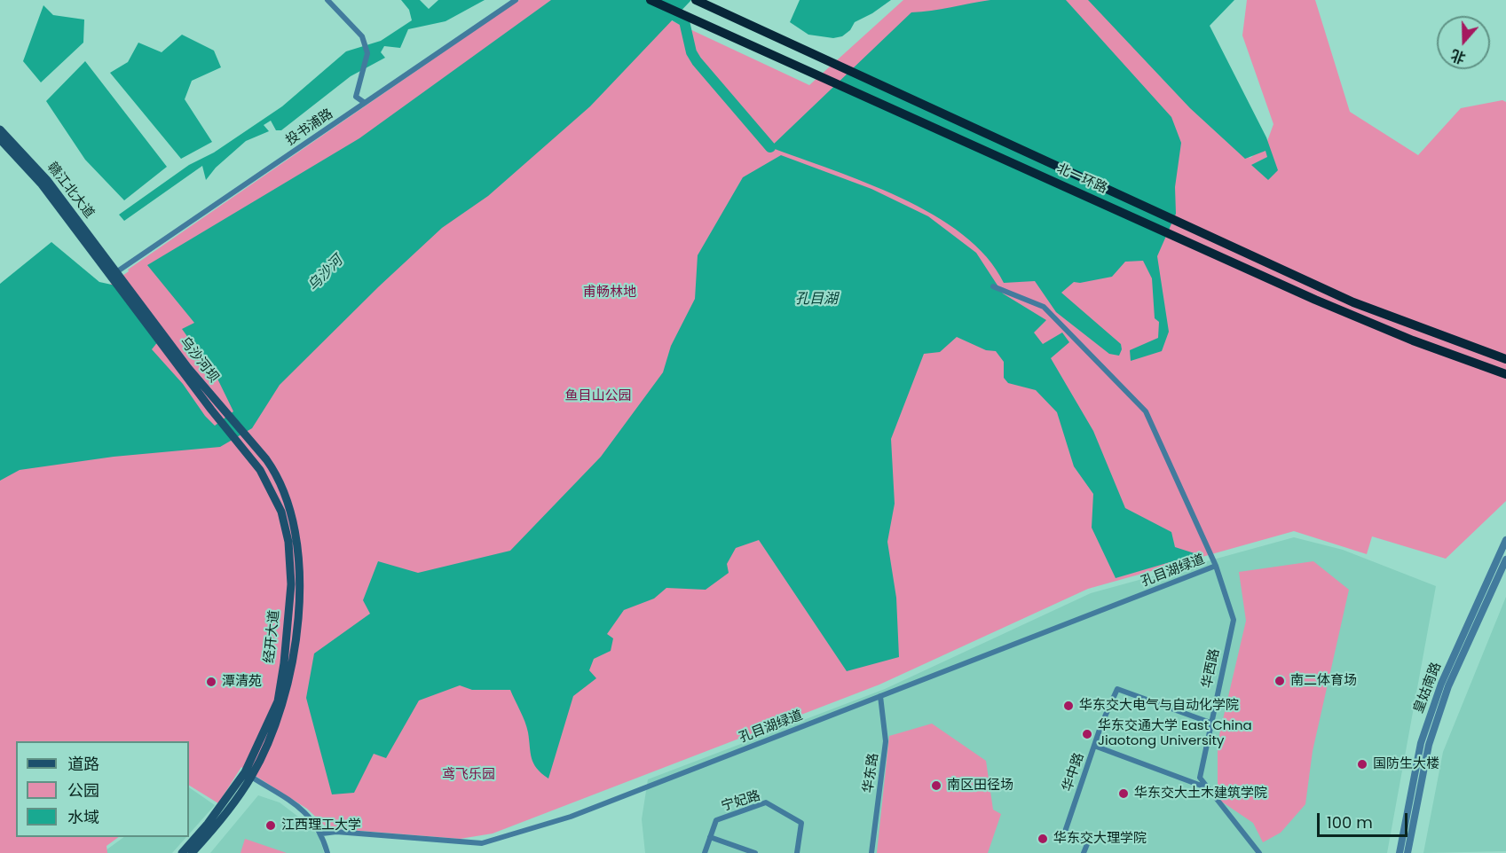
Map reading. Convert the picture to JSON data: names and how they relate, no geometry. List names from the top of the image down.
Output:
{
  "streets": {
    "highway": ["北一环路"],
    "main road": ["赣江北大道", "乌沙河坝", "经开大道"],
    "street": [
      "投书浦路",
      "孔目湖绿道",
      "华西路",
      "皇姑南路",
      "华中路",
      "华东路",
      "宁妃路"
    ]
  },
  "crossings": [
    ["投书浦路", "赣江北大道"],
    ["投书浦路", "乌沙河坝"],
    ["赣江北大道", "乌沙河坝"],
    ["乌沙河坝", "经开大道"],
    ["孔目湖绿道", "华西路"],
    ["孔目湖绿道", "华东路"],
    ["华西路", "华中路"]
  ],
  "water": ["乌沙河", "孔目湖"],
  "parks": ["甫畅林地", "鱼目山公园", "鸢飞乐园"],
  "places": [
    "南二体育场",
    "潭清苑",
    "华东交大电气与自动化学院",
    "华东交通大学 East China Jiaotong University",
    "国防生大楼",
    "南区田径场",
    "华东交大土木建筑学院",
    "江西理工大学",
    "华东交大理学院"
  ],
  "legend": ["道路", "公园", "水域"],
  "scale_bar": "100 m",
  "north": "bottom"
}
